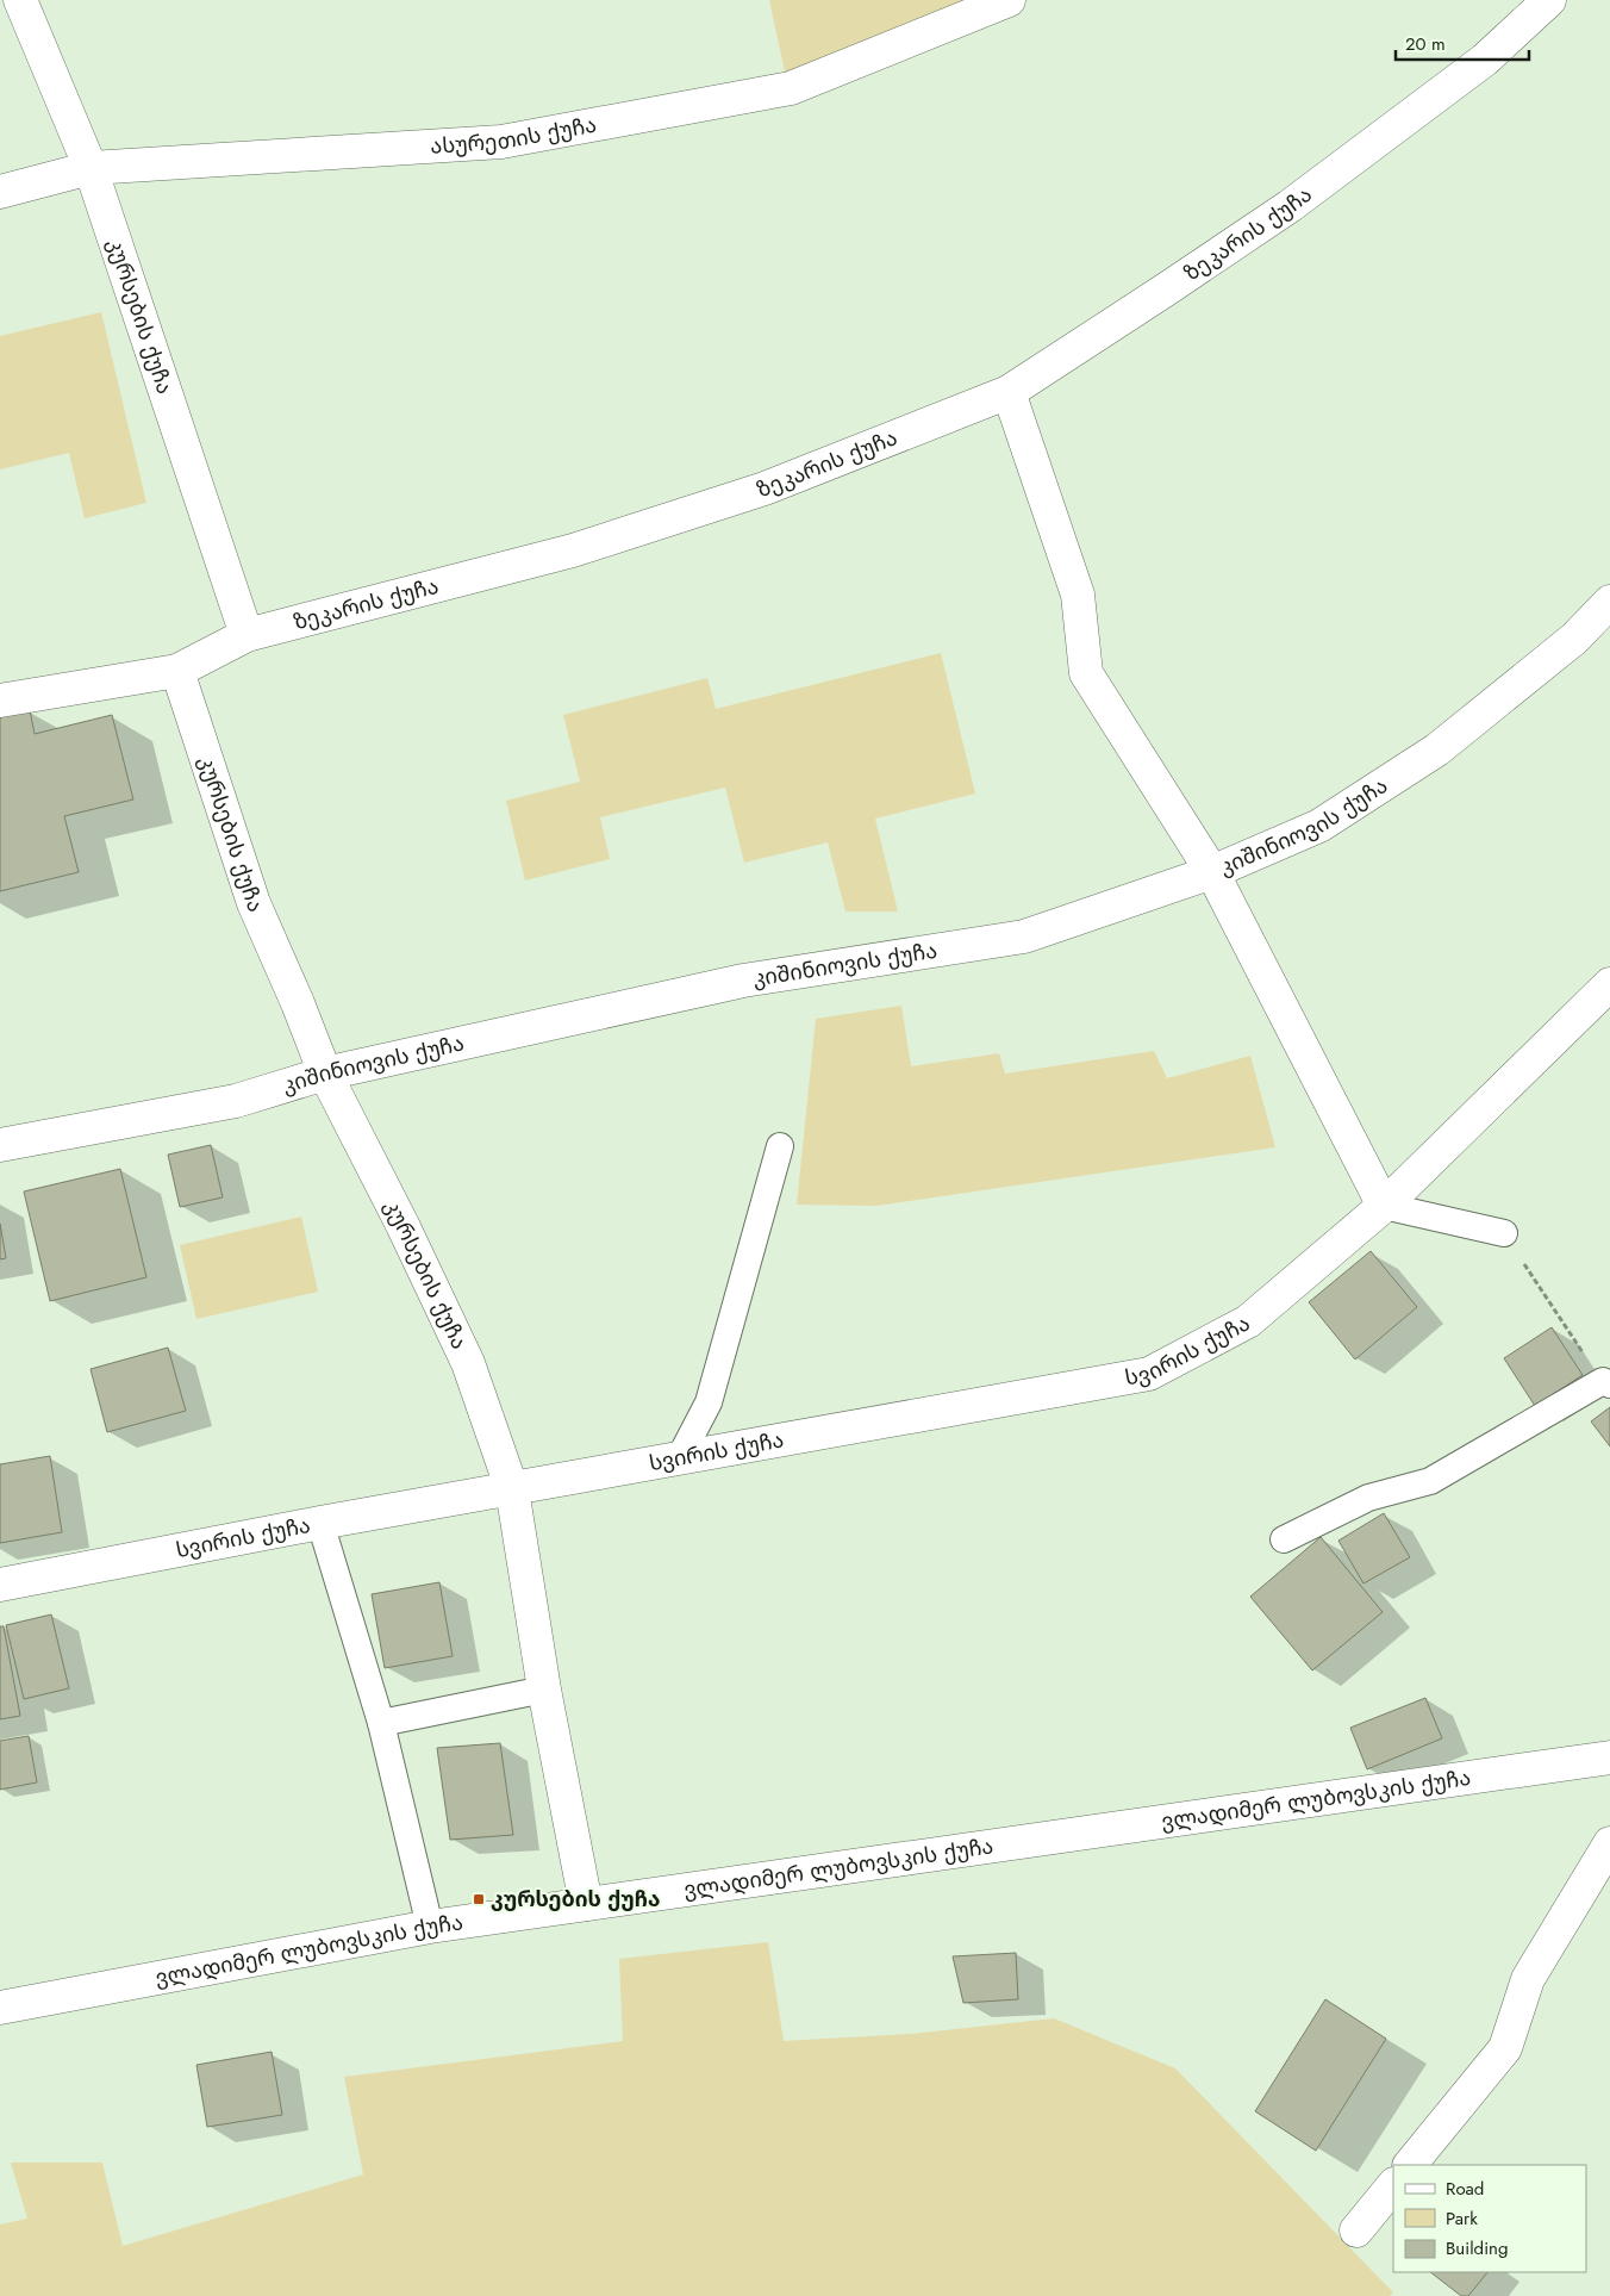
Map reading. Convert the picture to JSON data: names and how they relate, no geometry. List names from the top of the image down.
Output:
{
  "streets": {
    "street": [
      "ასურეთის ქუჩა",
      "ზეკარის ქუჩა",
      "კურსების ქუჩა",
      "კიშინიოვის ქუჩა",
      "სვირის ქუჩა",
      "ვლადიმერ ლუბოვსკის ქუჩა"
    ]
  },
  "crossings": [
    ["ასურეთის ქუჩა", "კურსების ქუჩა"],
    ["ზეკარის ქუჩა", "კურსების ქუჩა"],
    ["კურსების ქუჩა", "კიშინიოვის ქუჩა"],
    ["კურსების ქუჩა", "სვირის ქუჩა"],
    ["კურსების ქუჩა", "ვლადიმერ ლუბოვსკის ქუჩა"]
  ],
  "places": {
    "transit": ["კურსების ქუჩა"]
  },
  "legend": ["Road", "Park", "Building"],
  "scale_bar": "20 m"
}
